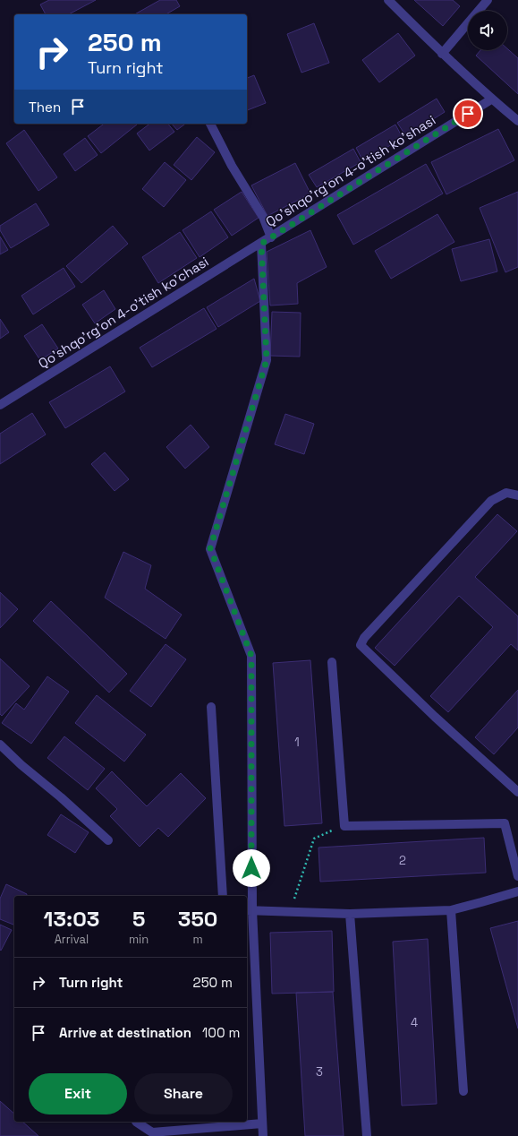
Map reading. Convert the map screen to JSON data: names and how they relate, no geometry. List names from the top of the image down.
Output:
{
  "streets": {
    "street": ["Qo'shqo'rg'on 4-o'tish ko'shasi", "Qo'shqo'rg'on 4-o'tish ko'chasi"]
  },
  "crossings": [
    ["Qo'shqo'rg'on 4-o'tish ko'shasi", "Qo'shqo'rg'on 4-o'tish ko'chasi"]
  ],
  "house_numbers": [
    "1",
    "2",
    "4",
    "3"
  ],
  "page": {
    "turn": ["250 m", "Turn right"],
    "then": "Then",
    "eta": [
      "13:03",
      "Arrival",
      "5",
      "min",
      "350",
      "m"
    ],
    "list": [
      {
        "name": "Turn right",
        "value": "250 m"
      },
      {
        "name": "Arrive at destination",
        "value": "100 m"
      }
    ],
    "buttons": ["Exit", "Share"]
  }
}
